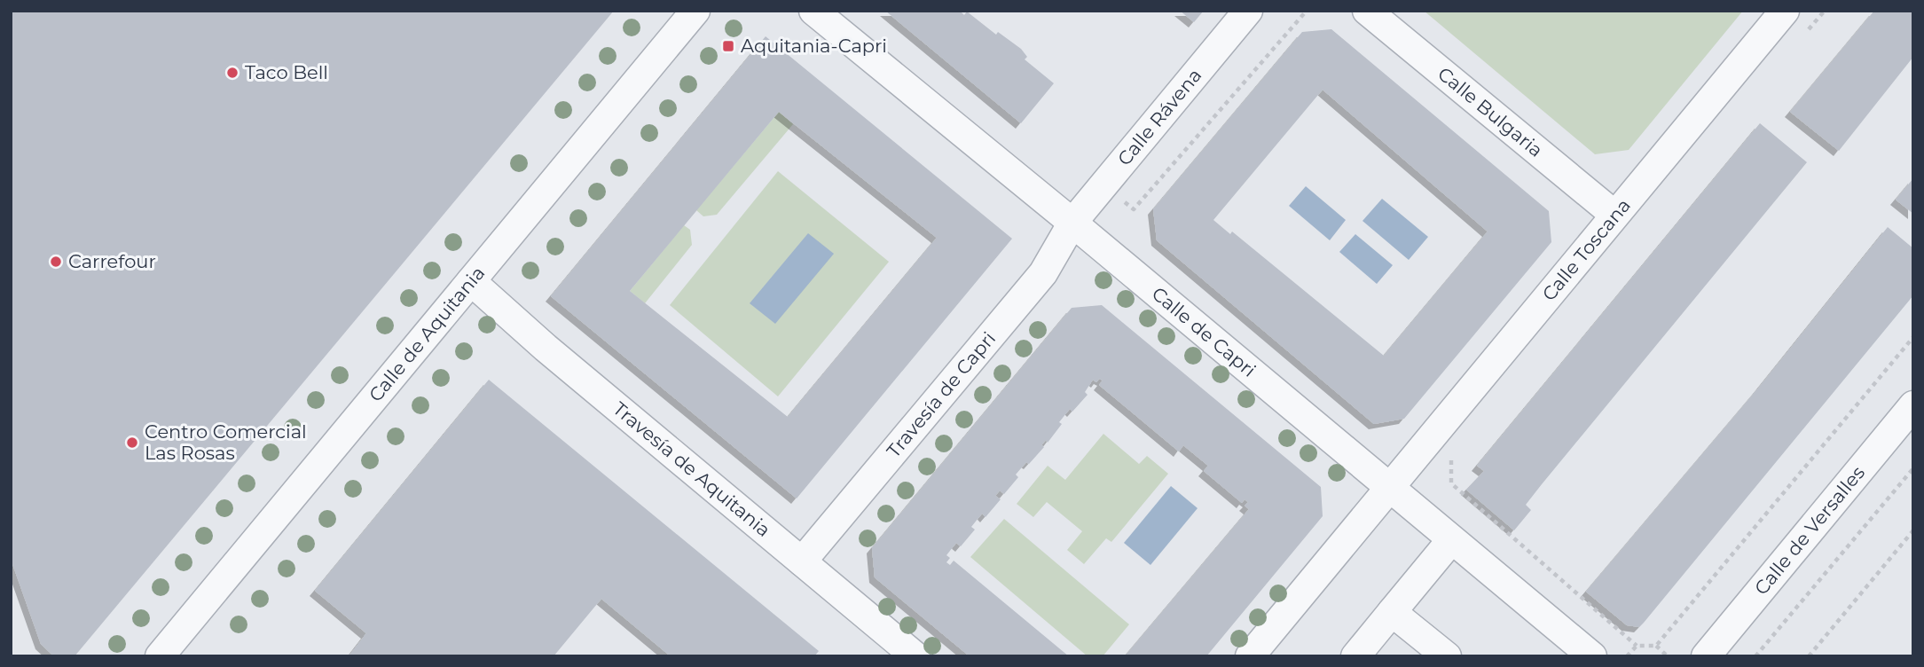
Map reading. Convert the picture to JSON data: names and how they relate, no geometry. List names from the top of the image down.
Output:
{
  "streets": {
    "street": [
      "Calle Bulgaria",
      "Calle Rávena",
      "Calle Toscana",
      "Calle de Capri",
      "Calle de Aquitania",
      "Travesía de Capri",
      "Travesía de Aquitania",
      "Calle de Versalles"
    ]
  },
  "crossings": [
    ["Calle Bulgaria", "Calle Toscana"],
    ["Calle Rávena", "Calle de Capri"],
    ["Calle Rávena", "Travesía de Capri"],
    ["Calle Toscana", "Calle de Capri"],
    ["Calle de Capri", "Travesía de Capri"],
    ["Calle de Aquitania", "Travesía de Aquitania"],
    ["Travesía de Capri", "Travesía de Aquitania"]
  ],
  "places": {
    "transit": ["Aquitania-Capri"],
    "other": ["Taco Bell", "Carrefour", "Centro Comercial Las Rosas"]
  }
}
